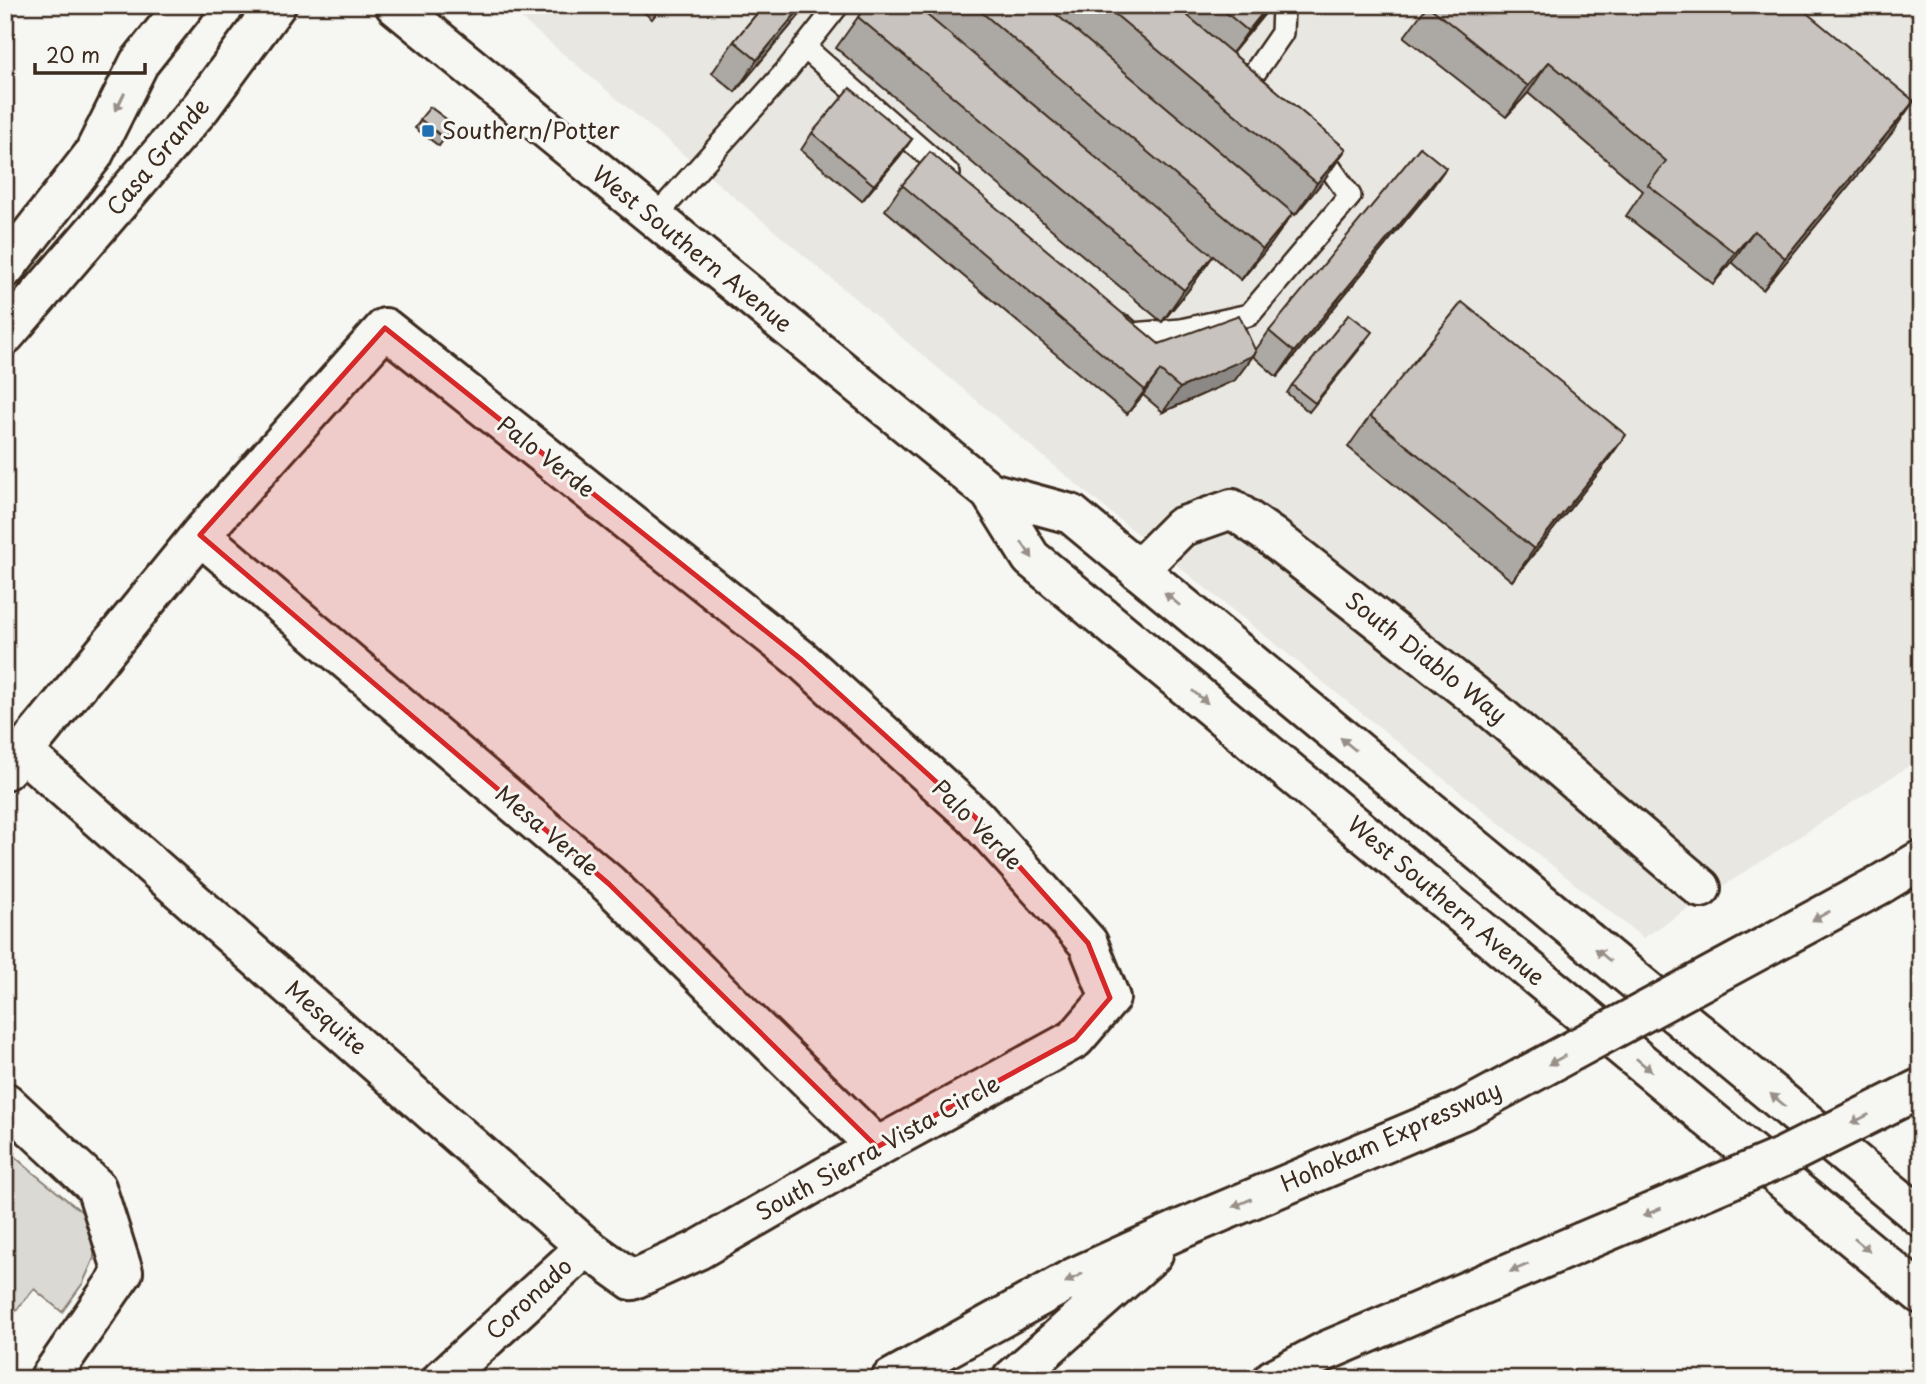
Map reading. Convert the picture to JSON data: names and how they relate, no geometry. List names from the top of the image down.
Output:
{
  "streets": {
    "main road": [
      "Casa Grande",
      "West Southern Avenue",
      "Palo Verde",
      "South Diablo Way",
      "Mesa Verde",
      "Mesquite",
      "Hohokam Expressway",
      "South Sierra Vista Circle",
      "Coronado"
    ]
  },
  "crossings": [
    ["West Southern Avenue", "South Diablo Way"],
    ["Palo Verde", "Mesa Verde"],
    ["Palo Verde", "Mesquite"],
    ["Palo Verde", "South Sierra Vista Circle"],
    ["Mesa Verde", "South Sierra Vista Circle"],
    ["Mesquite", "South Sierra Vista Circle"],
    ["Mesquite", "Coronado"]
  ],
  "places": {
    "transit": ["Southern/Potter"]
  },
  "scale_bar": "20 m"
}
